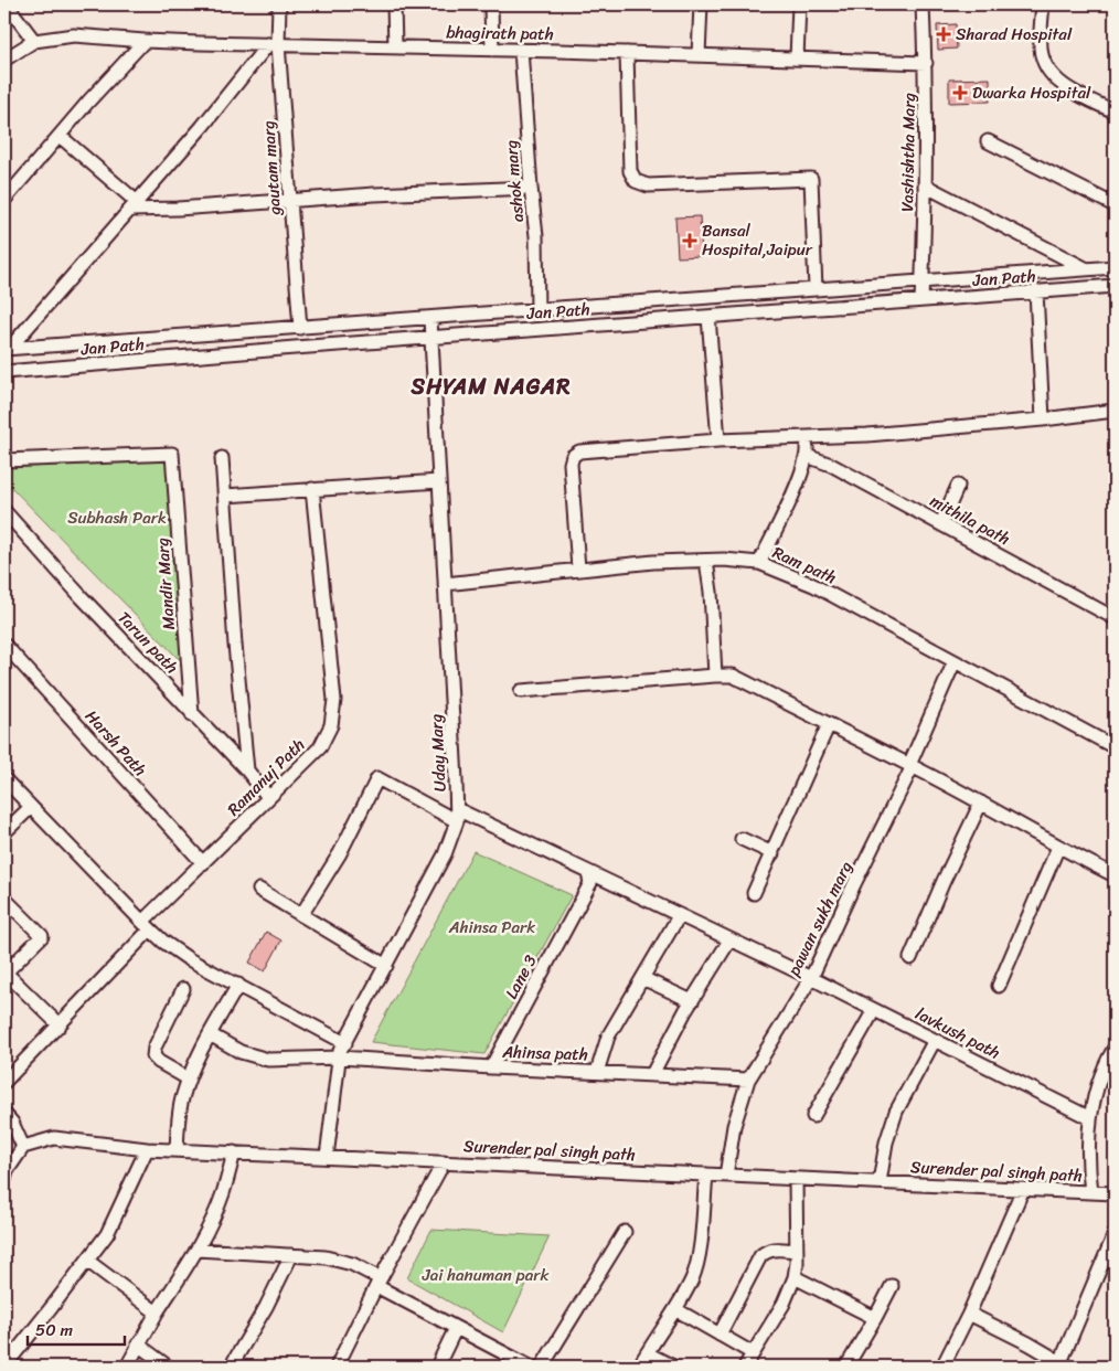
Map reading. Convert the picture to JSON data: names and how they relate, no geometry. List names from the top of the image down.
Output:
{
  "streets": {
    "street": [
      "bhagirath path",
      "Vashishtha Marg",
      "gautam marg",
      "ashok marg",
      "Jan Path",
      "mithila path",
      "Ram path",
      "Mandir Marg",
      "Tarun path",
      "Harsh Path",
      "Uday Marg",
      "Ramanuj Path",
      "pawan sukh marg",
      "Lane 3",
      "lavkush path",
      "Ahinsa path",
      "Surender pal singh path"
    ]
  },
  "crossings": [
    ["bhagirath path", "Vashishtha Marg"],
    ["bhagirath path", "gautam marg"],
    ["bhagirath path", "ashok marg"],
    ["Vashishtha Marg", "Jan Path"],
    ["gautam marg", "Jan Path"],
    ["ashok marg", "Jan Path"],
    ["Jan Path", "Uday Marg"],
    ["Ram path", "Uday Marg"],
    ["Ram path", "pawan sukh marg"],
    ["Mandir Marg", "Tarun path"],
    ["Tarun path", "Ramanuj Path"],
    ["Harsh Path", "Ramanuj Path"],
    ["Uday Marg", "lavkush path"],
    ["Uday Marg", "Ahinsa path"],
    ["Uday Marg", "Surender pal singh path"],
    ["pawan sukh marg", "lavkush path"],
    ["pawan sukh marg", "Ahinsa path"],
    ["pawan sukh marg", "Surender pal singh path"],
    ["Lane 3", "lavkush path"],
    ["Lane 3", "Ahinsa path"]
  ],
  "districts": ["SHYAM NAGAR"],
  "parks": ["Subhash Park", "Ahinsa Park", "Jai hanuman park"],
  "places": {
    "health": ["Sharad Hospital", "Dwarka Hospital", "Bansal Hospital,Jaipur"]
  },
  "scale_bar": "50 m"
}
